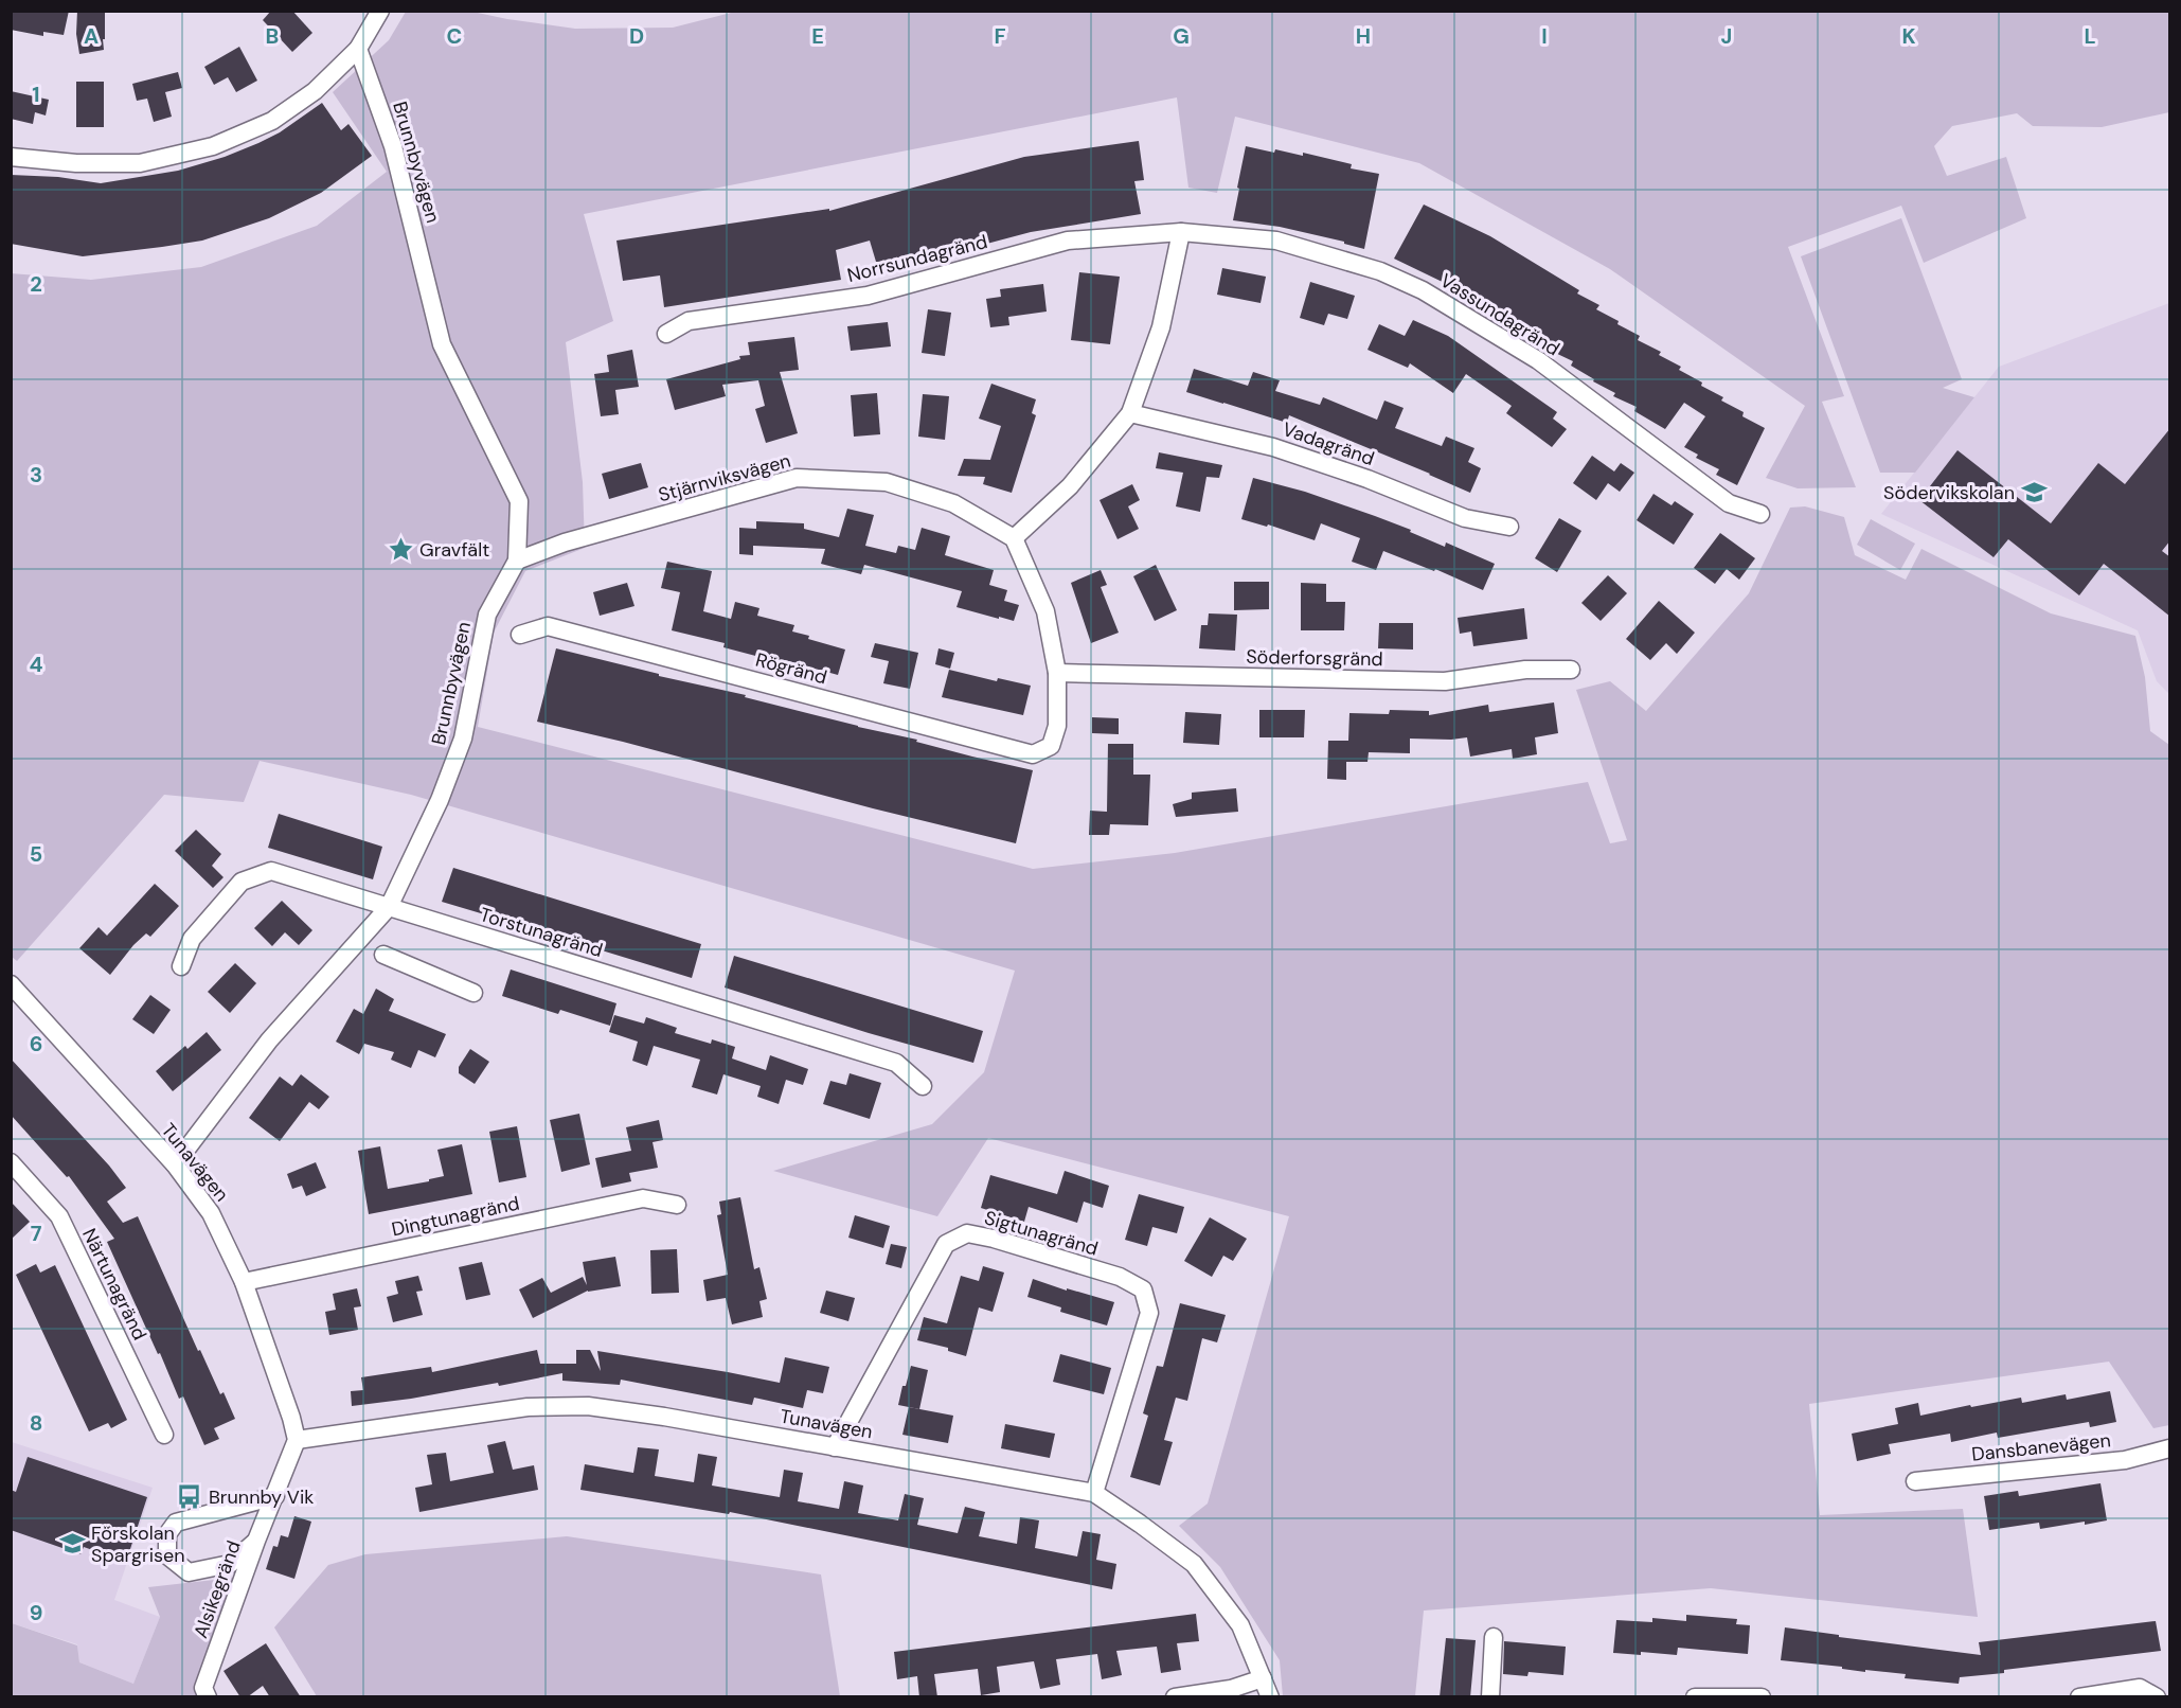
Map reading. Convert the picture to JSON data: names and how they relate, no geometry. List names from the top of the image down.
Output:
{
  "streets": {
    "street": [
      "Brunnbyvägen",
      "Norrsundagränd",
      "Vassundagränd",
      "Vadagränd",
      "Stjärnviksvägen",
      "Söderforsgränd",
      "Rögränd",
      "Torstunagränd",
      "Tunavägen",
      "Dingtunagränd",
      "Sigtunagränd",
      "Närtunagränd",
      "Dansbanevägen",
      "Alsikegränd"
    ]
  },
  "crossings": [
    ["Brunnbyvägen", "Stjärnviksvägen"],
    ["Brunnbyvägen", "Torstunagränd"],
    ["Brunnbyvägen", "Tunavägen"],
    ["Norrsundagränd", "Vassundagränd"],
    ["Söderforsgränd", "Rögränd"],
    ["Tunavägen", "Dingtunagränd"],
    ["Tunavägen", "Sigtunagränd"]
  ],
  "places": {
    "school or university": ["Södervikskolan", "Förskolan Spargrisen"],
    "place": ["Gravfält"],
    "bus stop": ["Brunnby Vik"]
  },
  "grid": {
    "columns": [
      "A",
      "B",
      "C",
      "D",
      "E",
      "F",
      "G",
      "H",
      "I",
      "J",
      "K",
      "L"
    ],
    "rows": [
      "1",
      "2",
      "3",
      "4",
      "5",
      "6",
      "7",
      "8",
      "9"
    ]
  }
}
